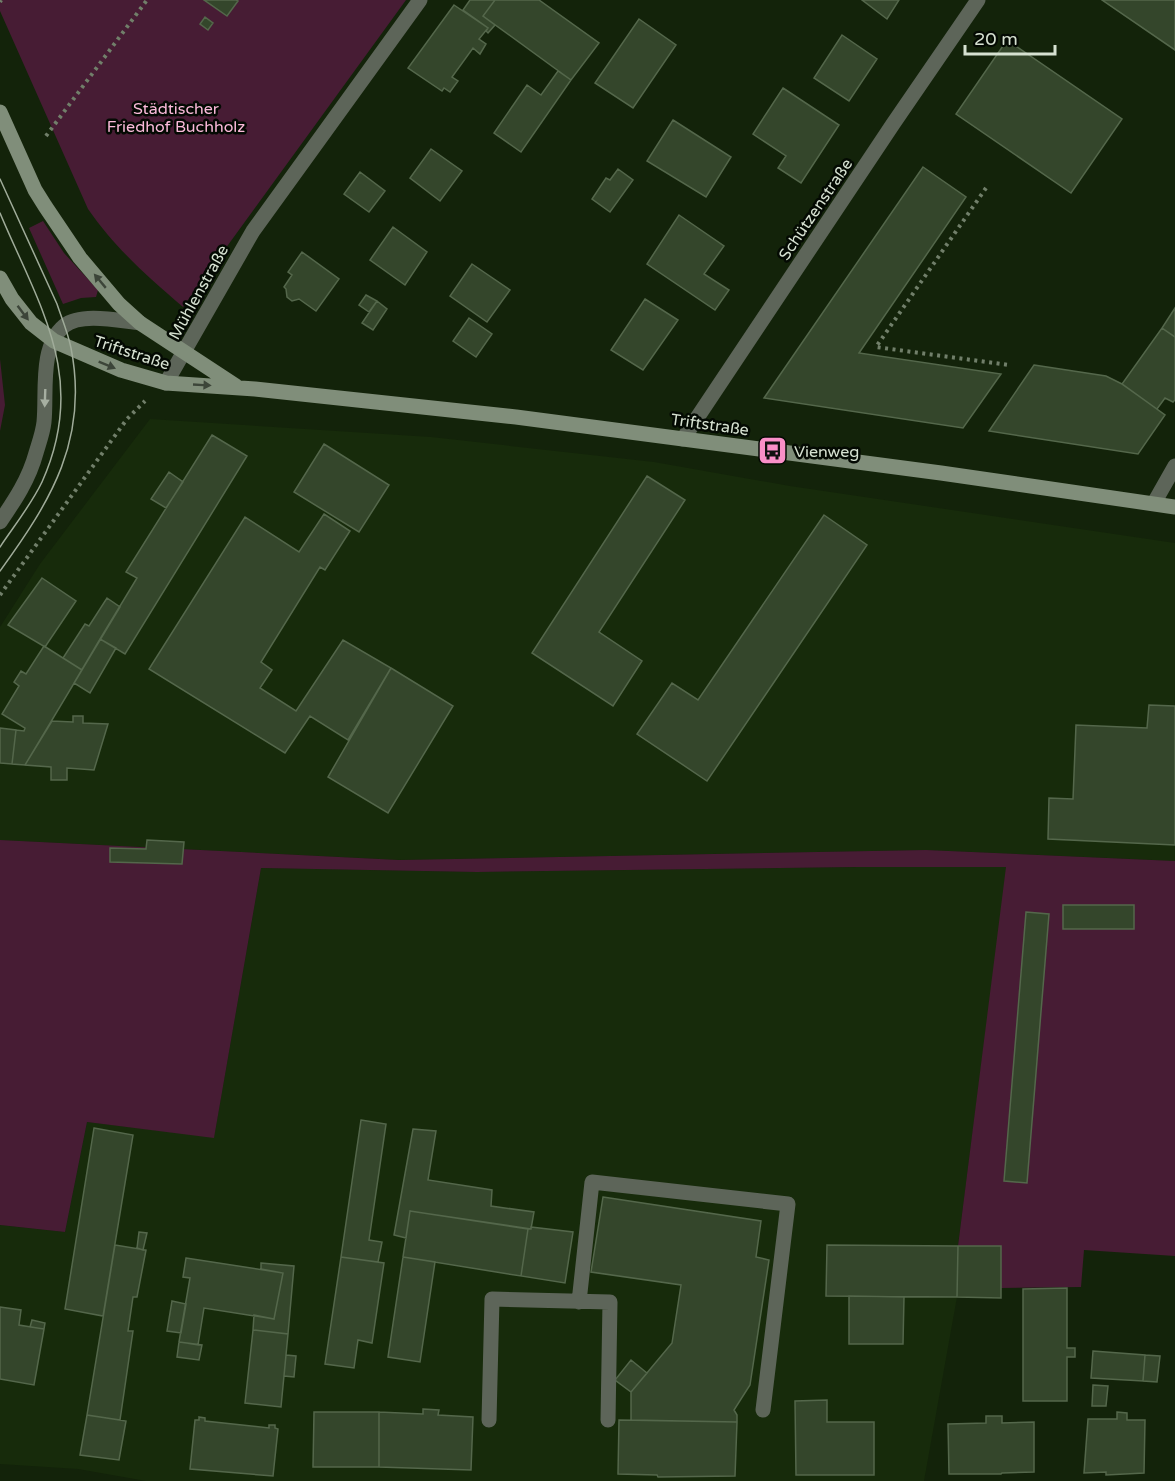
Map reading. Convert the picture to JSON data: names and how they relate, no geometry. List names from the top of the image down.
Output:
{
  "streets": {
    "main road": ["Triftstraße"],
    "street": ["Schützenstraße", "Mühlenstraße"]
  },
  "crossings": [
    ["Schützenstraße", "Triftstraße"],
    ["Mühlenstraße", "Triftstraße"]
  ],
  "parks": ["Städtischer Friedhof Buchholz"],
  "places": {
    "bus stop": ["Vienweg"]
  },
  "scale_bar": "20 m"
}
